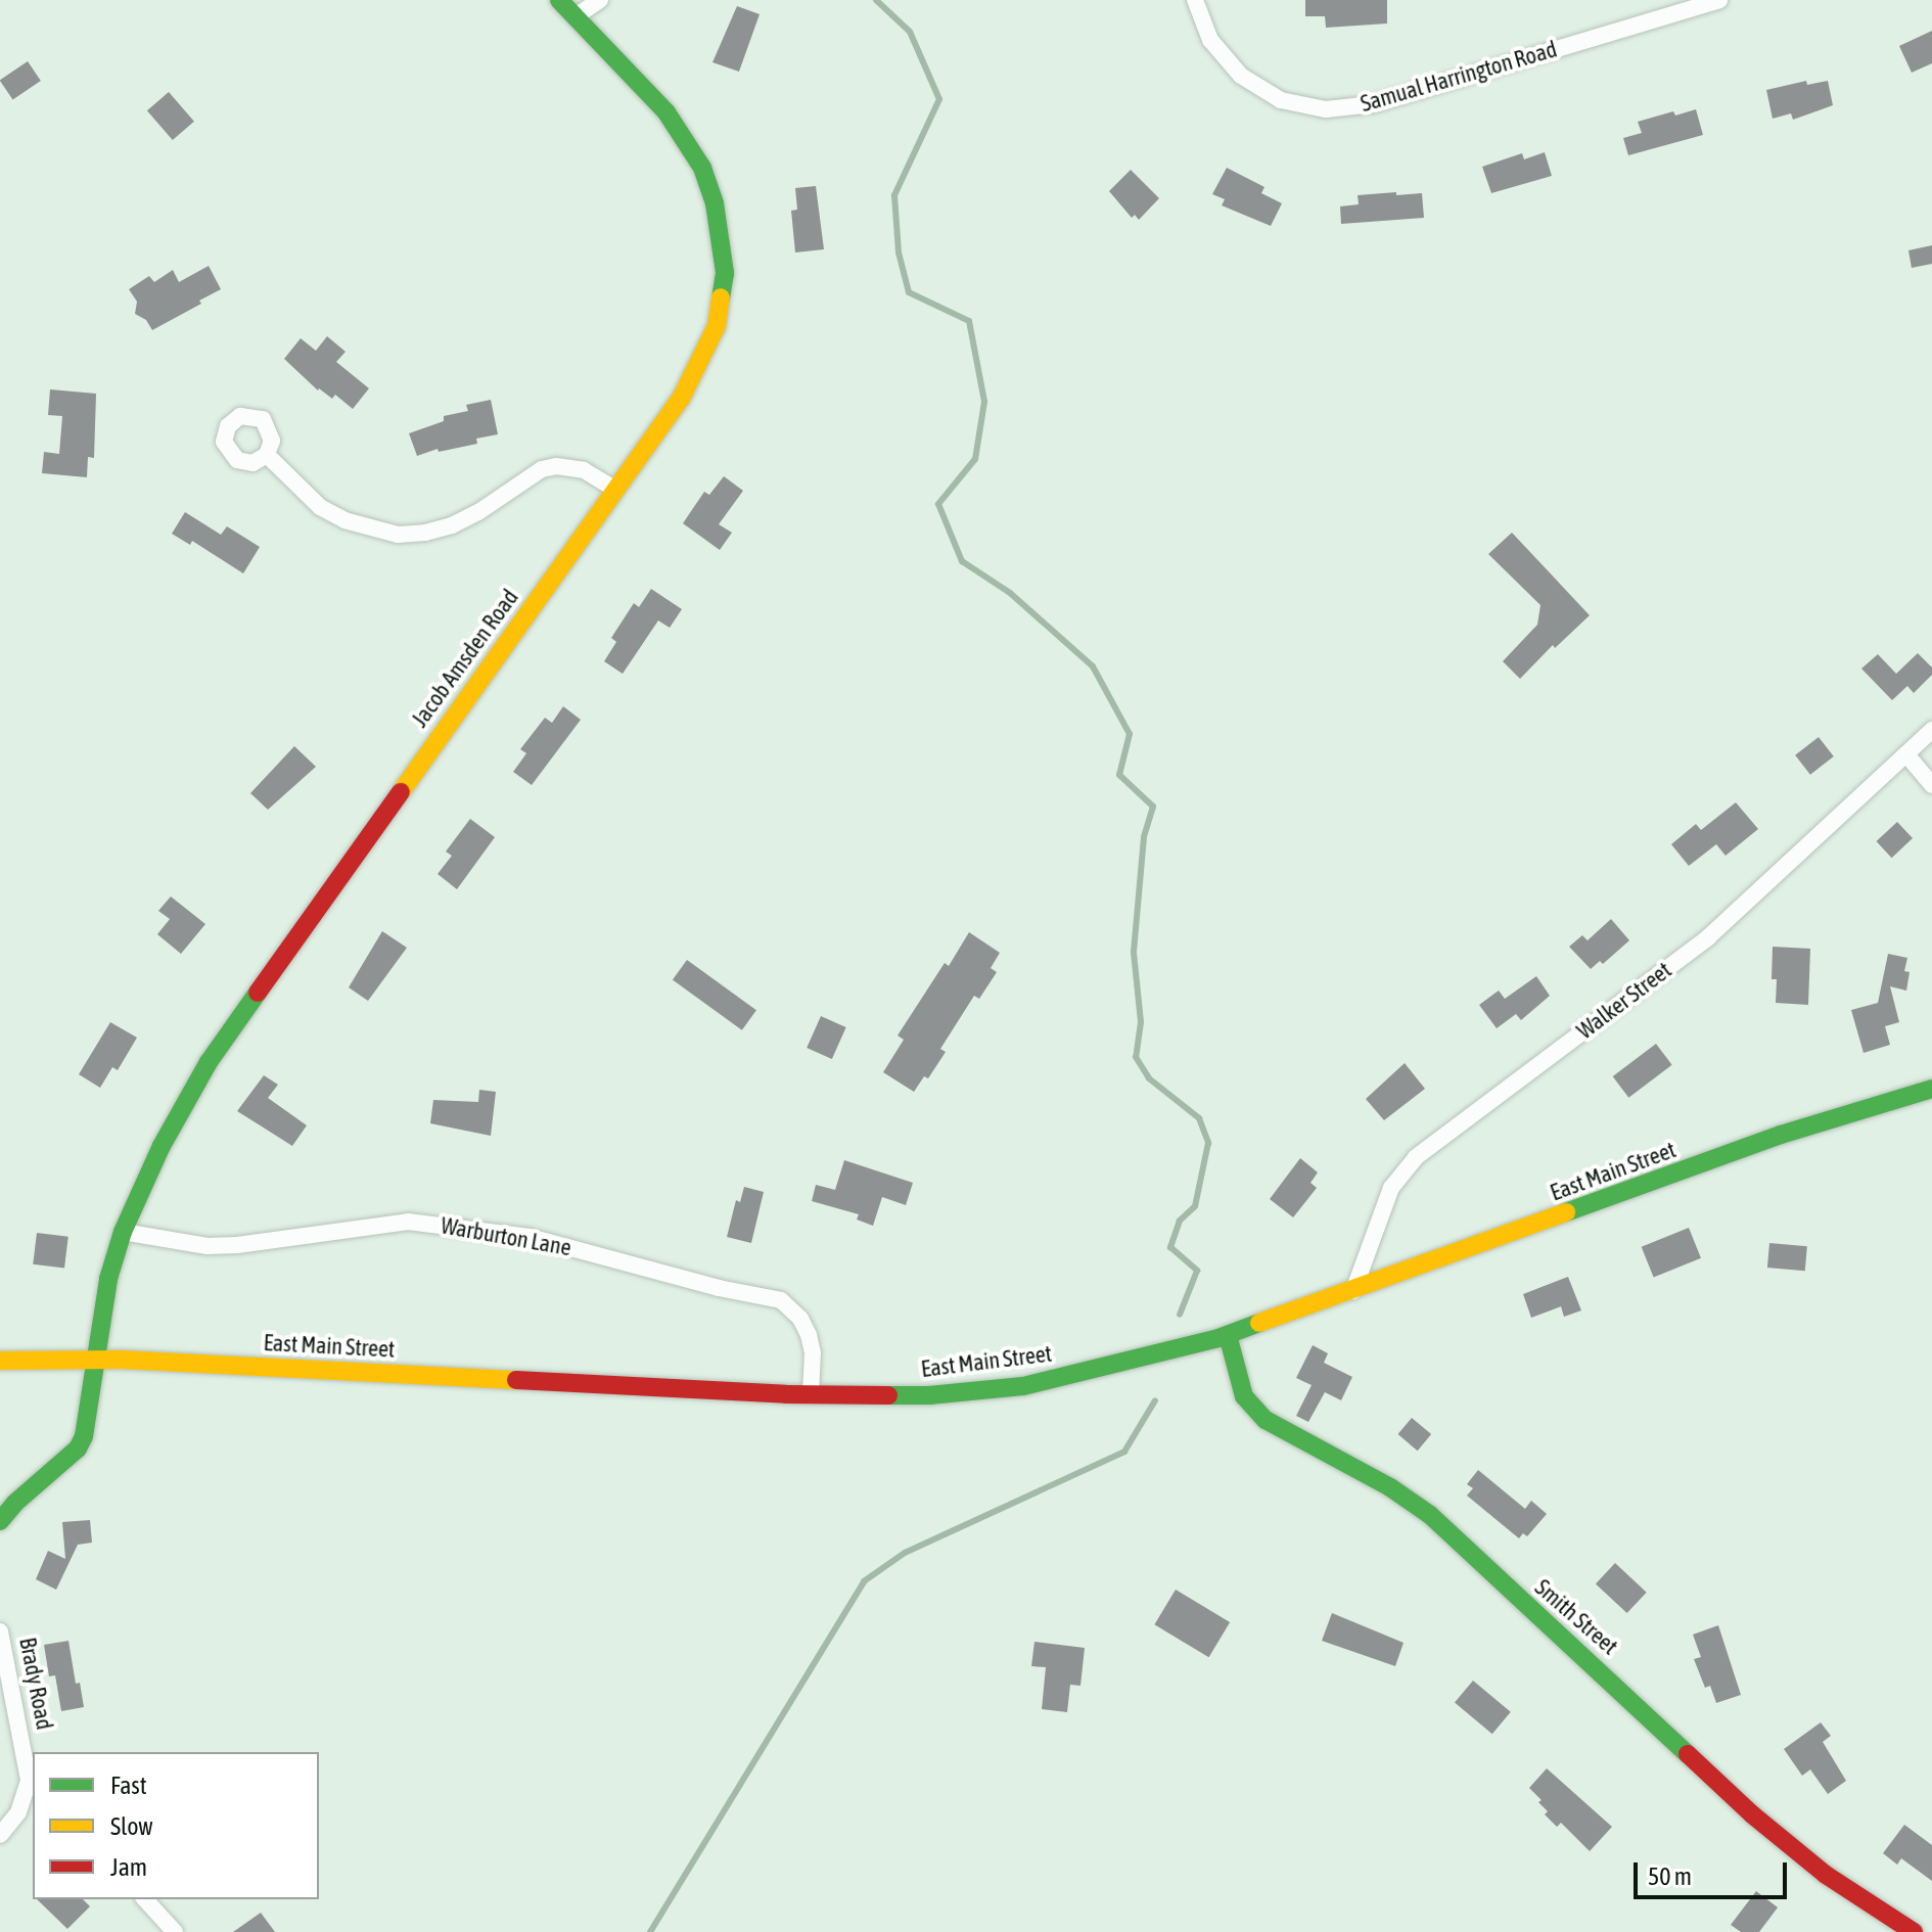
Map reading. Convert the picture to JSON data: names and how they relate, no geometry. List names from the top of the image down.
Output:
{
  "streets": {
    "street": [
      "Samual Harrington Road",
      "Jacob Amsden Road",
      "Walker Street",
      "East Main Street",
      "Warburton Lane",
      "Smith Street",
      "Brady Road"
    ]
  },
  "crossings": [
    ["Jacob Amsden Road", "East Main Street"],
    ["Jacob Amsden Road", "Warburton Lane"],
    ["Walker Street", "East Main Street"],
    ["East Main Street", "Warburton Lane"],
    ["East Main Street", "Smith Street"]
  ],
  "legend": ["Fast", "Slow", "Jam"],
  "scale_bar": "50 m"
}
